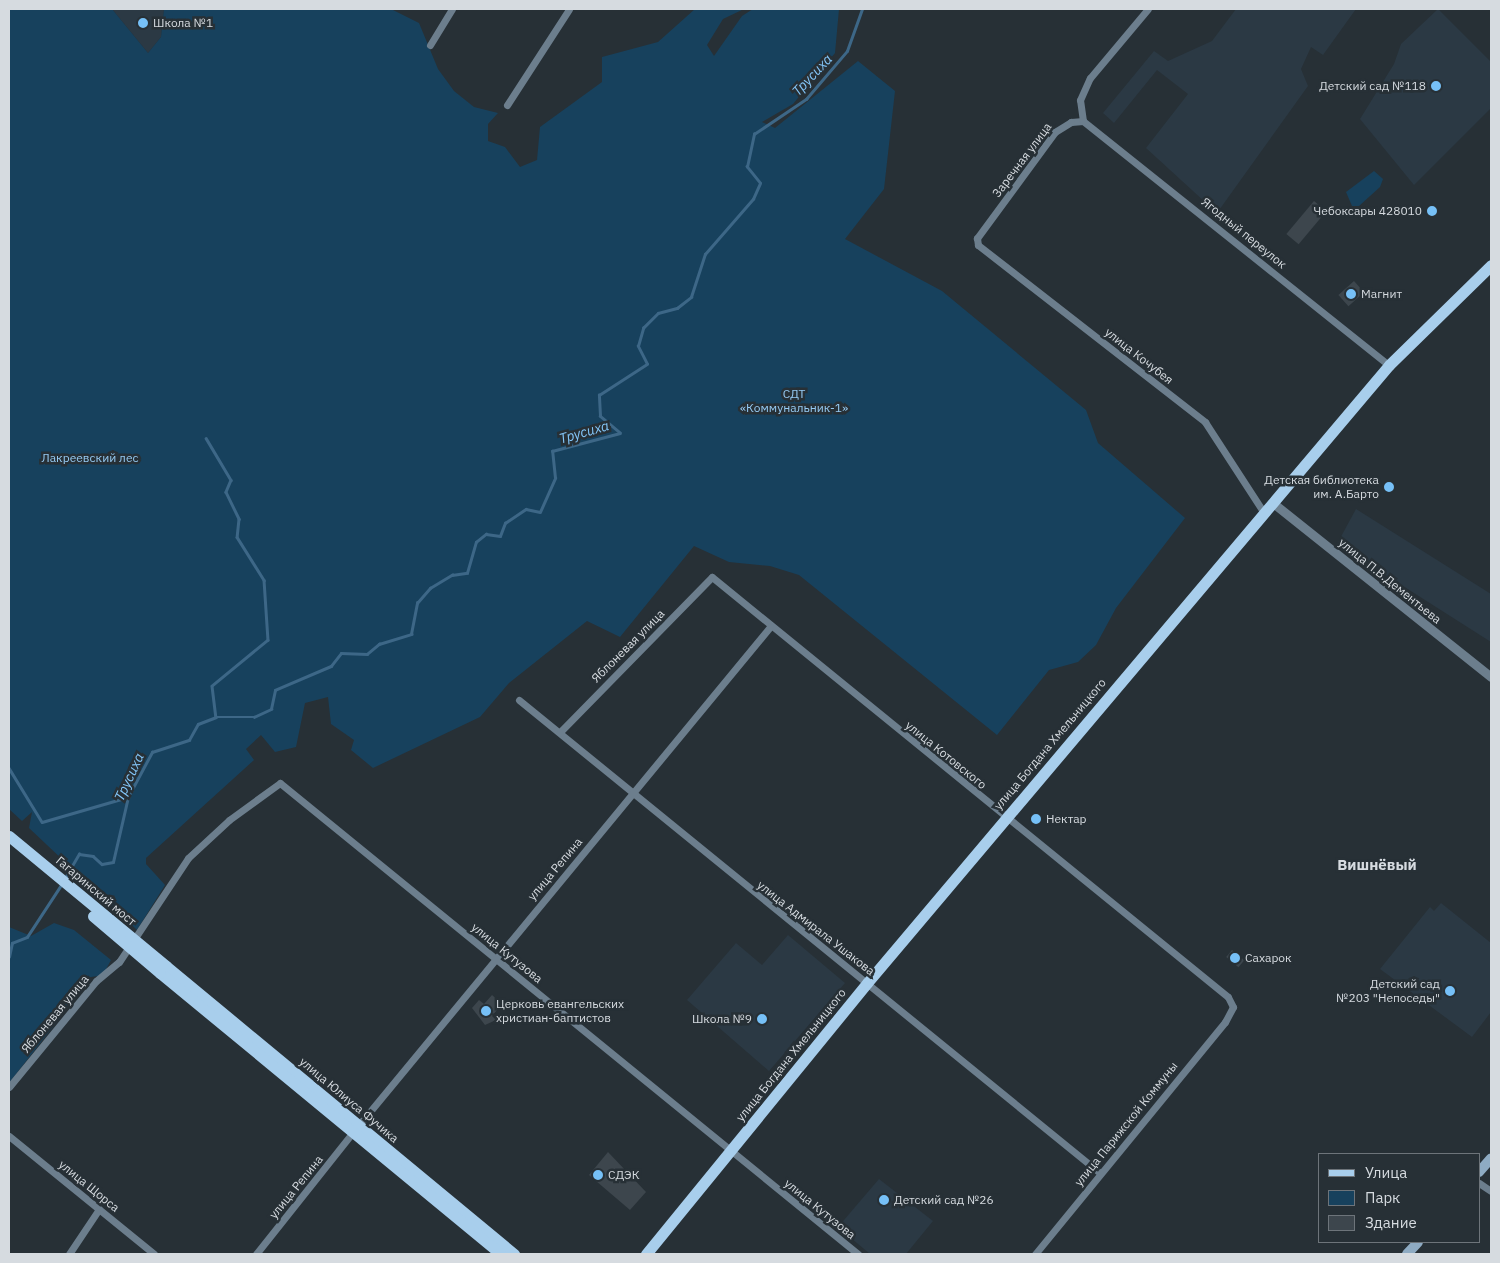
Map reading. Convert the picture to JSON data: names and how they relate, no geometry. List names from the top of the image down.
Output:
{
  "streets": {
    "main road": ["улица Богдана Хмельницкого", "Гагаринский мост", "улица Юлиуса Фучика"],
    "street": [
      "Заречная улица",
      "Ягодный переулок",
      "улица Кочубея",
      "улица П.В.Дементьева",
      "Яблоневая улица",
      "улица Котовского",
      "улица Репина",
      "улица Адмирала Ушакова",
      "улица Кутузова",
      "улица Парижской Коммуны",
      "улица Щорса"
    ]
  },
  "crossings": [
    ["Заречная улица", "Ягодный переулок"],
    ["Заречная улица", "улица Кочубея"],
    ["Ягодный переулок", "улица Богдана Хмельницкого"],
    ["улица Кочубея", "улица Богдана Хмельницкого"],
    ["улица П.В.Дементьева", "улица Богдана Хмельницкого"],
    ["Яблоневая улица", "улица Котовского"],
    ["Яблоневая улица", "улица Адмирала Ушакова"],
    ["Яблоневая улица", "улица Кутузова"],
    ["улица Богдана Хмельницкого", "улица Котовского"],
    ["улица Богдана Хмельницкого", "улица Адмирала Ушакова"],
    ["улица Богдана Хмельницкого", "улица Кутузова"],
    ["улица Котовского", "улица Репина"],
    ["улица Котовского", "улица Парижской Коммуны"],
    ["улица Репина", "улица Адмирала Ушакова"],
    ["улица Репина", "улица Кутузова"],
    ["улица Репина", "улица Юлиуса Фучика"],
    ["Гагаринский мост", "улица Юлиуса Фучика"],
    ["улица Адмирала Ушакова", "улица Парижской Коммуны"]
  ],
  "districts": ["Вишнёвый"],
  "water": ["Трусиха"],
  "parks": ["СДТ «Коммунальник-1»", "Лакреевский лес"],
  "places": [
    "Школа №1",
    "Детский сад №118",
    "Чебоксары 428010",
    "Магнит",
    "Детская библиотека им. А.Барто",
    "Нектар",
    "Сахарок",
    "Детский сад №203 \"Непоседы\"",
    "Церковь евангельских христиан-баптистов",
    "Школа №9",
    "СДЭК",
    "Детский сад №26"
  ],
  "legend": ["Улица", "Парк", "Здание"]
}
